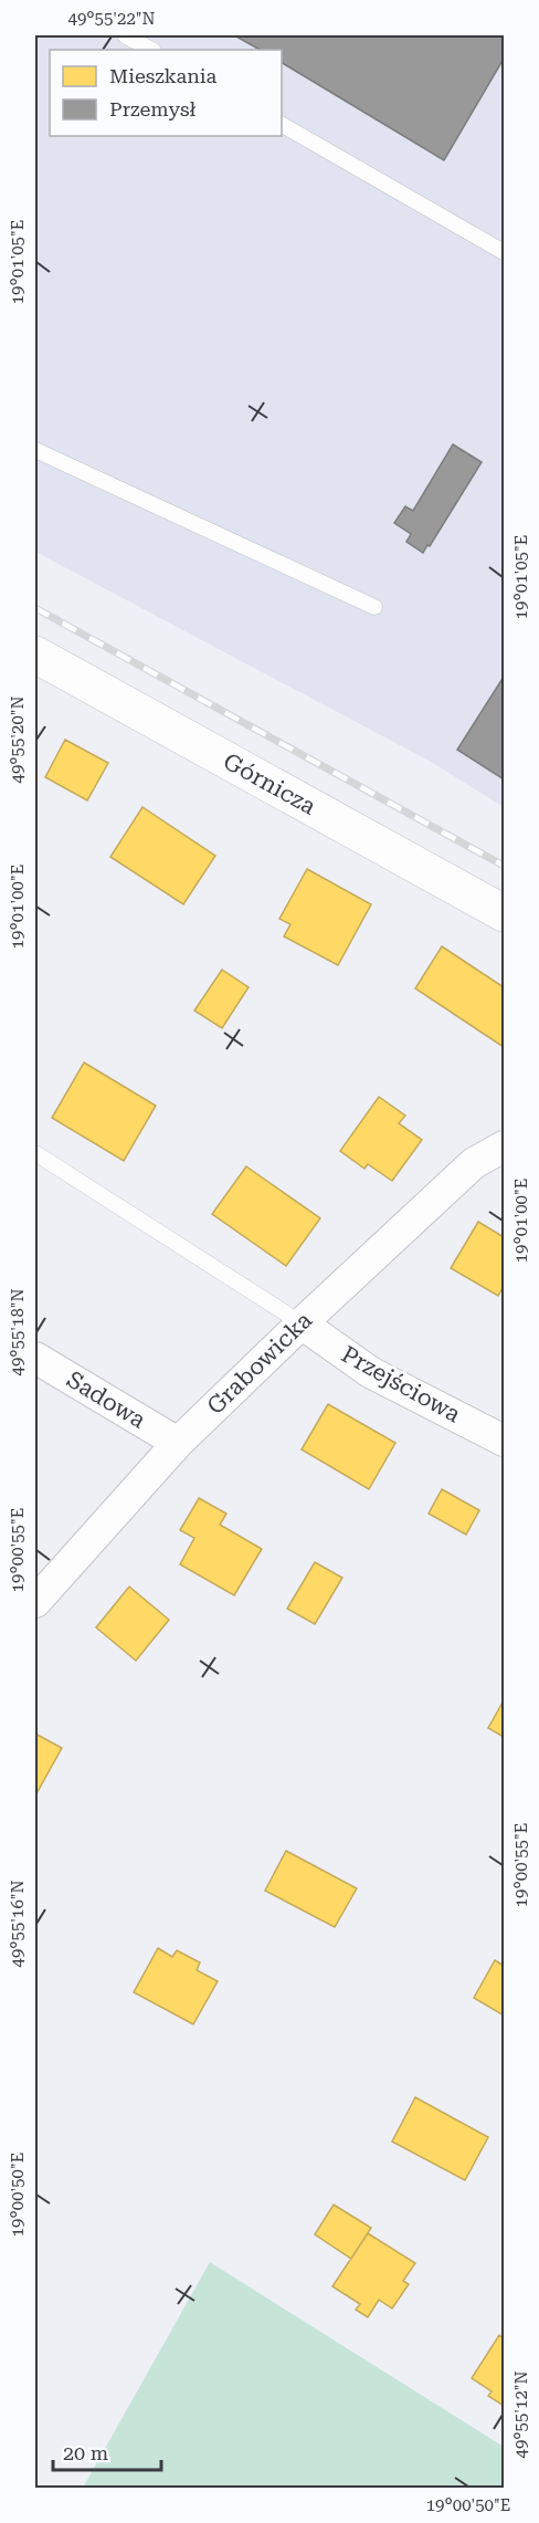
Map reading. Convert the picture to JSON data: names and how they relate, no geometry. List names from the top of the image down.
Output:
{
  "streets": {
    "street": [
      "Górnicza",
      "Grabowicka",
      "Przejściowa",
      "Sadowa"
    ]
  },
  "crossings": [
    ["Grabowicka", "Przejściowa"],
    ["Grabowicka", "Sadowa"]
  ],
  "legend": ["Mieszkania", "Przemysł"],
  "scale_bar": "20 m",
  "coordinates": [
    "49°55'22\"N",
    "19°01'05\"E",
    "49°55'20\"N",
    "19°01'00\"E",
    "49°55'18\"N",
    "19°00'55\"E",
    "49°55'16\"N",
    "19°00'50\"E",
    "49°55'12\"N"
  ]
}
